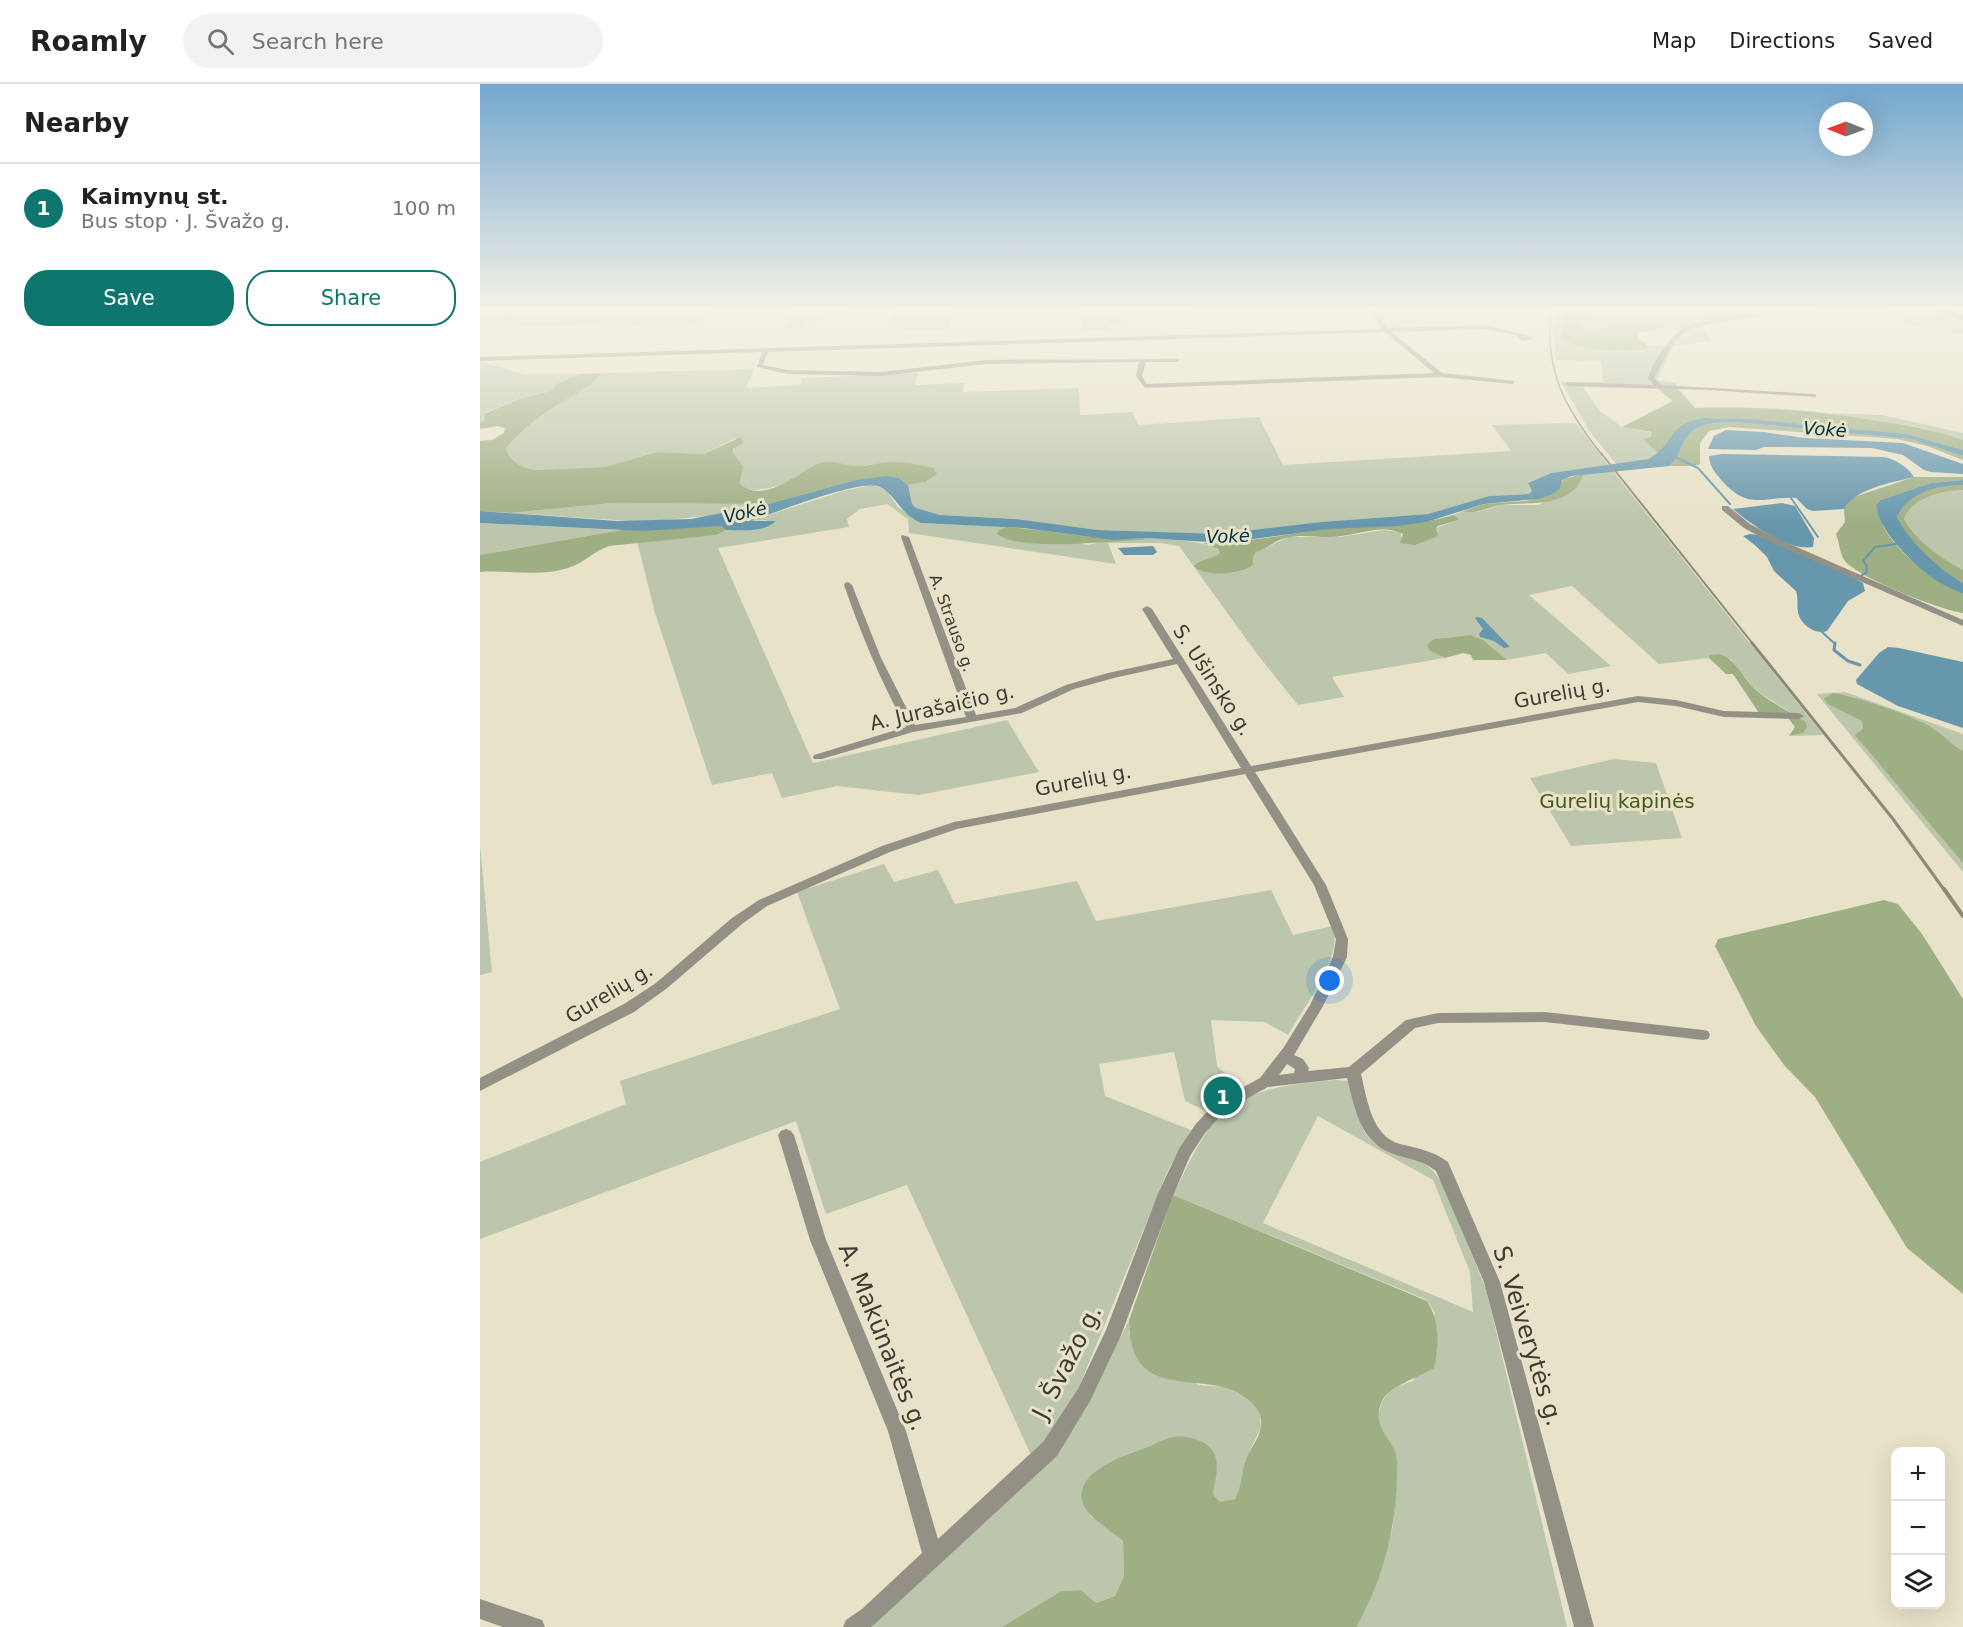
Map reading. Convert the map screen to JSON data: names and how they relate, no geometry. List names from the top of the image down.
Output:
{
  "streets": {
    "street": [
      "A. Strauso g.",
      "S. Ušinsko g.",
      "Gurelių g.",
      "A. Jurašaičio g.",
      "S. Veiverytės g.",
      "A. Makūnaitės g.",
      "J. Švažo g."
    ]
  },
  "crossings": [
    ["A. Strauso g.", "A. Jurašaičio g."],
    ["S. Ušinsko g.", "Gurelių g."],
    ["S. Ušinsko g.", "A. Jurašaičio g."],
    ["S. Ušinsko g.", "J. Švažo g."],
    ["S. Veiverytės g.", "J. Švažo g."],
    ["A. Makūnaitės g.", "J. Švažo g."]
  ],
  "water": ["Vokė"],
  "parks": ["Gurelių kapinės"],
  "north": "left",
  "page": {
    "header": "Roamly",
    "search": "Search here",
    "nav": ["Map", "Directions", "Saved"],
    "heading": "Nearby",
    "list": [
      {
        "mark": "1",
        "name": "Kaimynų st.",
        "note": "Bus stop · J. Švažo g.",
        "value": "100 m"
      }
    ],
    "buttons": ["Save", "Share"],
    "pins": "1",
    "map_buttons": ["+", "−"]
  }
}
